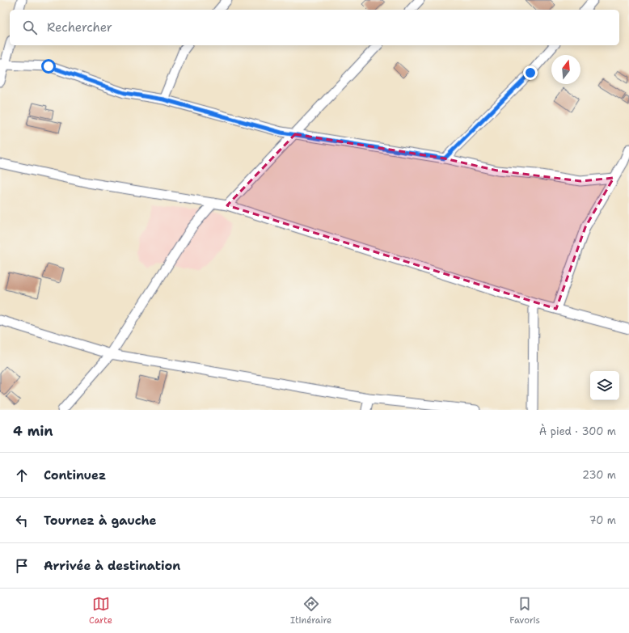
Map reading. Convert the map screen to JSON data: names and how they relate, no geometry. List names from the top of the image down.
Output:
{
  "north": "top",
  "page": {
    "search": "Rechercher",
    "heading": ["4 min", "À pied · 300 m"],
    "list": [
      ["Continuez", "230 m"],
      ["Tournez à gauche", "70 m"],
      "Arrivée à destination"
    ],
    "nav": ["Carte", "Itinéraire", "Favoris"]
  }
}
